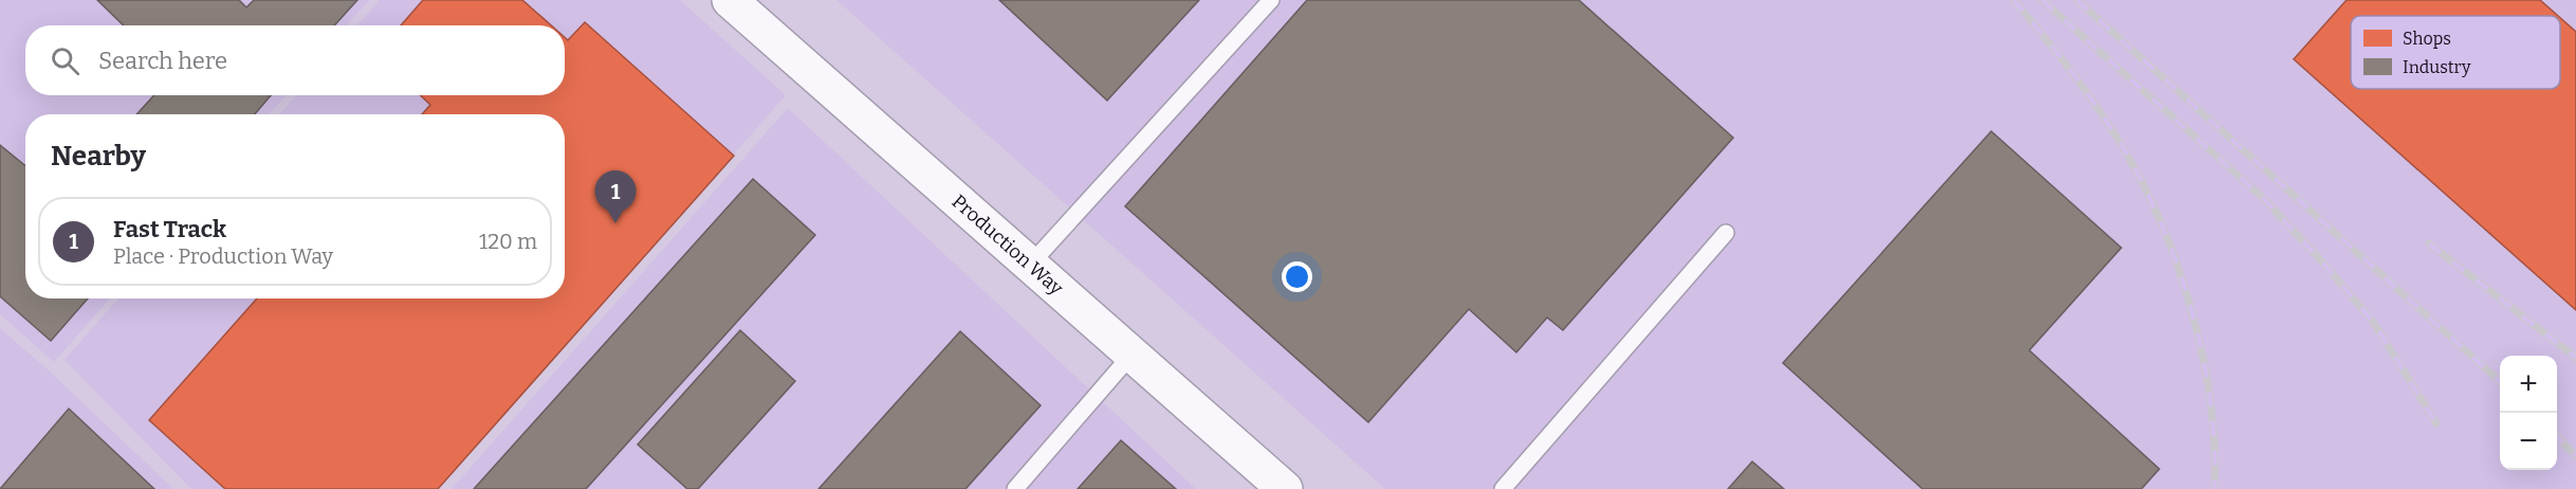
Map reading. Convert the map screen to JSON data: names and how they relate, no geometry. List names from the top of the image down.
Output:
{
  "streets": {
    "street": ["Production Way"]
  },
  "legend": ["Shops", "Industry"],
  "page": {
    "search": "Search here",
    "heading": "Nearby",
    "pins": "1",
    "list": [
      {
        "mark": "1",
        "name": "Fast Track",
        "note": "Place · Production Way",
        "value": "120 m"
      }
    ],
    "map_buttons": ["+", "−"]
  }
}
